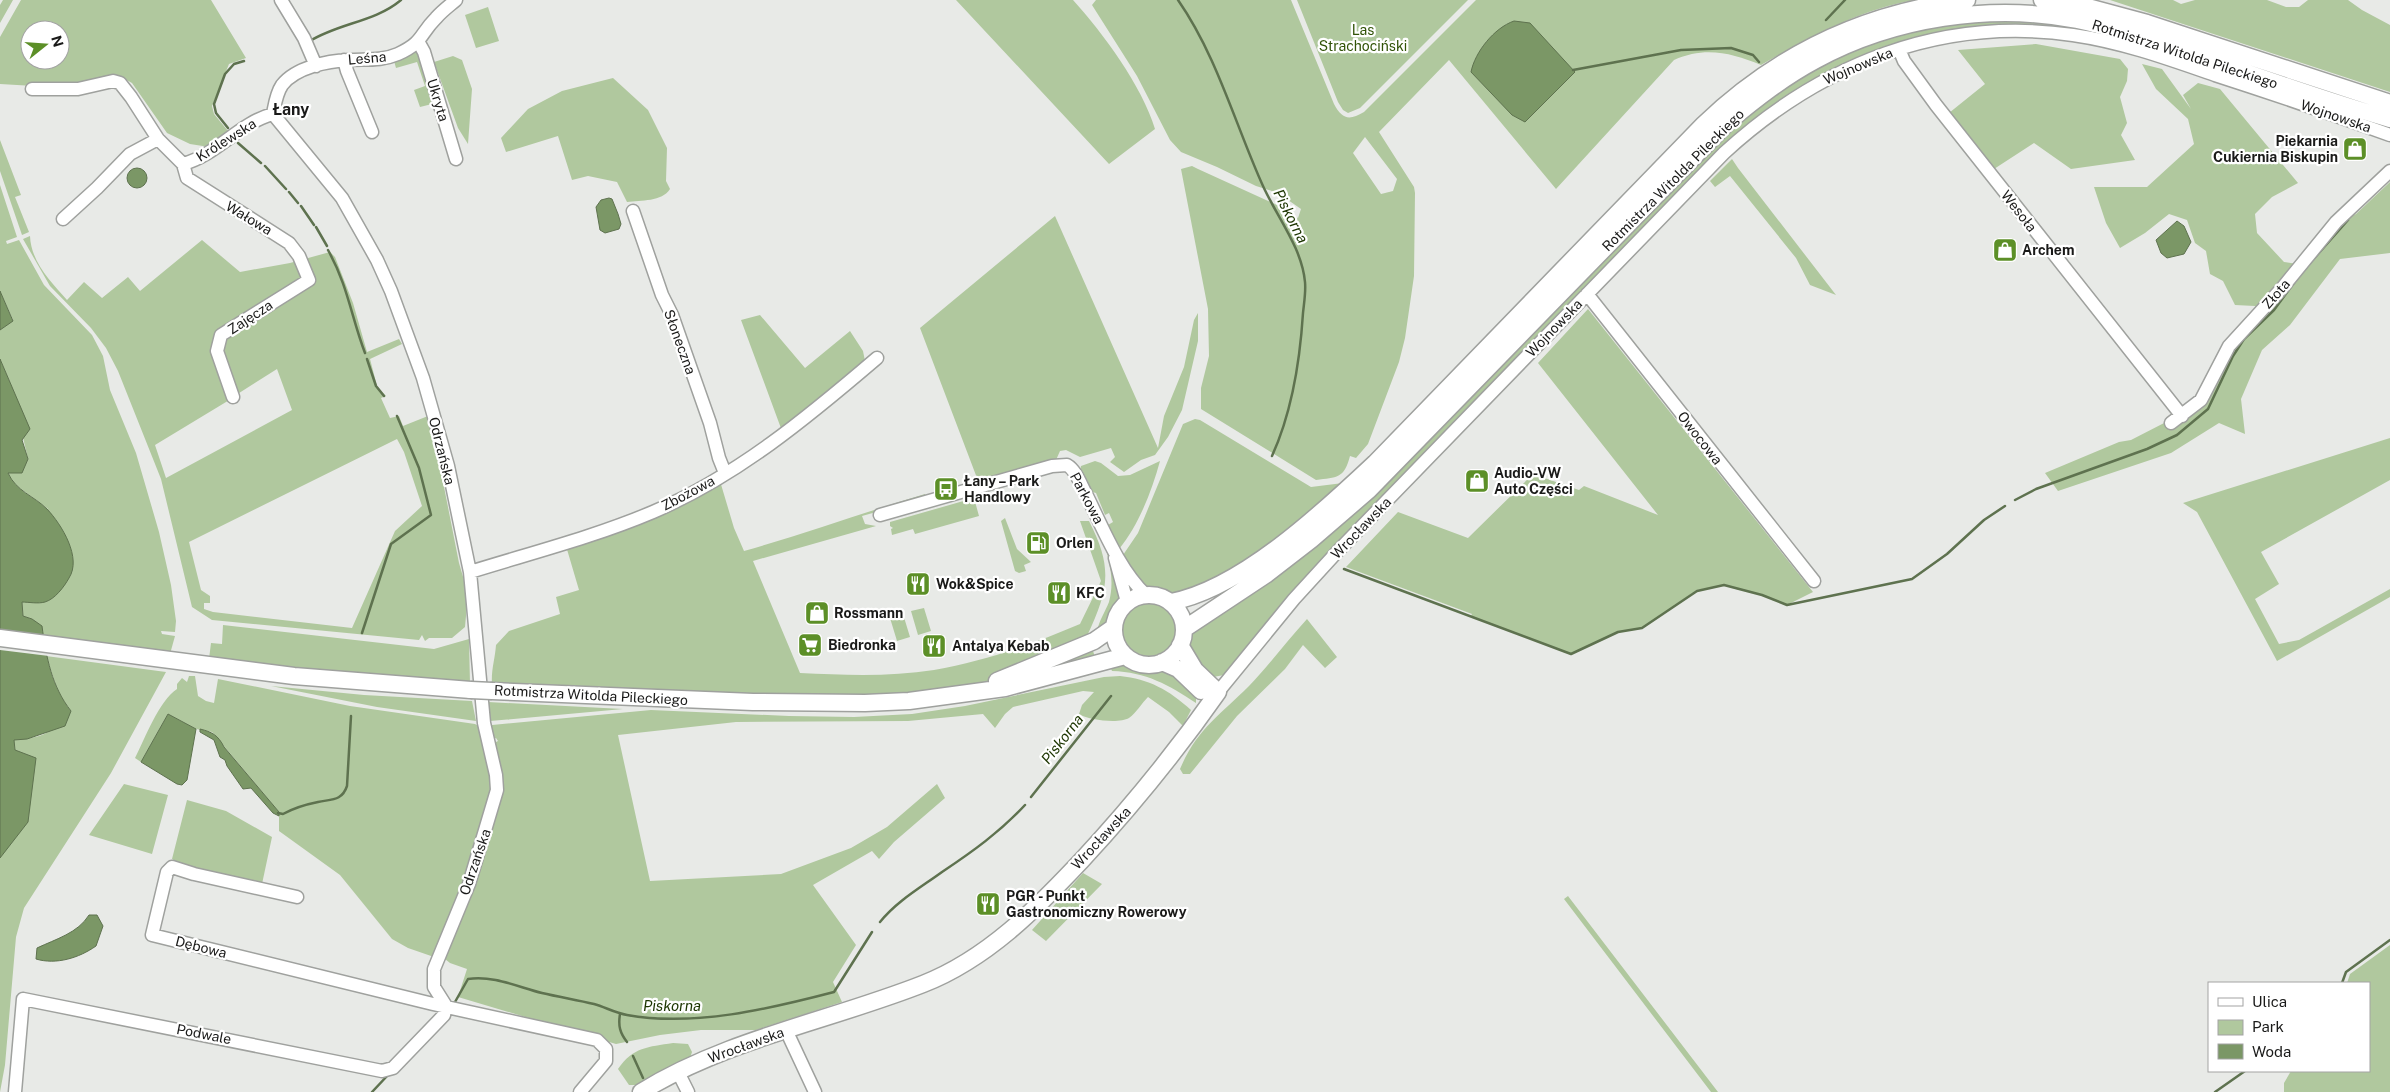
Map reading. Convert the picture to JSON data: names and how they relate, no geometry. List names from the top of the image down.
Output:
{
  "streets": {
    "main road": ["Rotmistrza Witolda Pileckiego", "Wrocławska"],
    "street": [
      "Leśna",
      "Wojnowska",
      "Ukryta",
      "Królewska",
      "Wesoła",
      "Wałowa",
      "Złota",
      "Zajęcza",
      "Słoneczna",
      "Owocowa",
      "Odrzańska",
      "Zbożowa",
      "Parkowa",
      "Dębowa",
      "Podwale"
    ]
  },
  "crossings": [
    ["Leśna", "Ukryta"],
    ["Wojnowska", "Wesoła"],
    ["Wojnowska", "Owocowa"],
    ["Wojnowska", "Wrocławska"],
    ["Królewska", "Wałowa"],
    ["Królewska", "Odrzańska"],
    ["Wesoła", "Złota"],
    ["Wałowa", "Zajęcza"],
    ["Słoneczna", "Zbożowa"],
    ["Odrzańska", "Zbożowa"],
    ["Odrzańska", "Dębowa"],
    ["Odrzańska", "Podwale"],
    ["Dębowa", "Podwale"]
  ],
  "districts": ["Łany"],
  "water": ["Piskorna"],
  "parks": ["Las Strachociński"],
  "places": {
    "shop": [
      "Piekarnia Cukiernia Biskupin",
      "Archem",
      "Audio-VW Auto Części",
      "Rossmann"
    ],
    "bus stop": ["Łany – Park Handlowy"],
    "fuel station": ["Orlen"],
    "restaurant": [
      "Wok&Spice",
      "KFC",
      "Antalya Kebab",
      "PGR - Punkt Gastronomiczny Rowerowy"
    ],
    "supermarket": ["Biedronka"]
  },
  "legend": ["Ulica", "Park", "Woda"],
  "north": "right"
}
